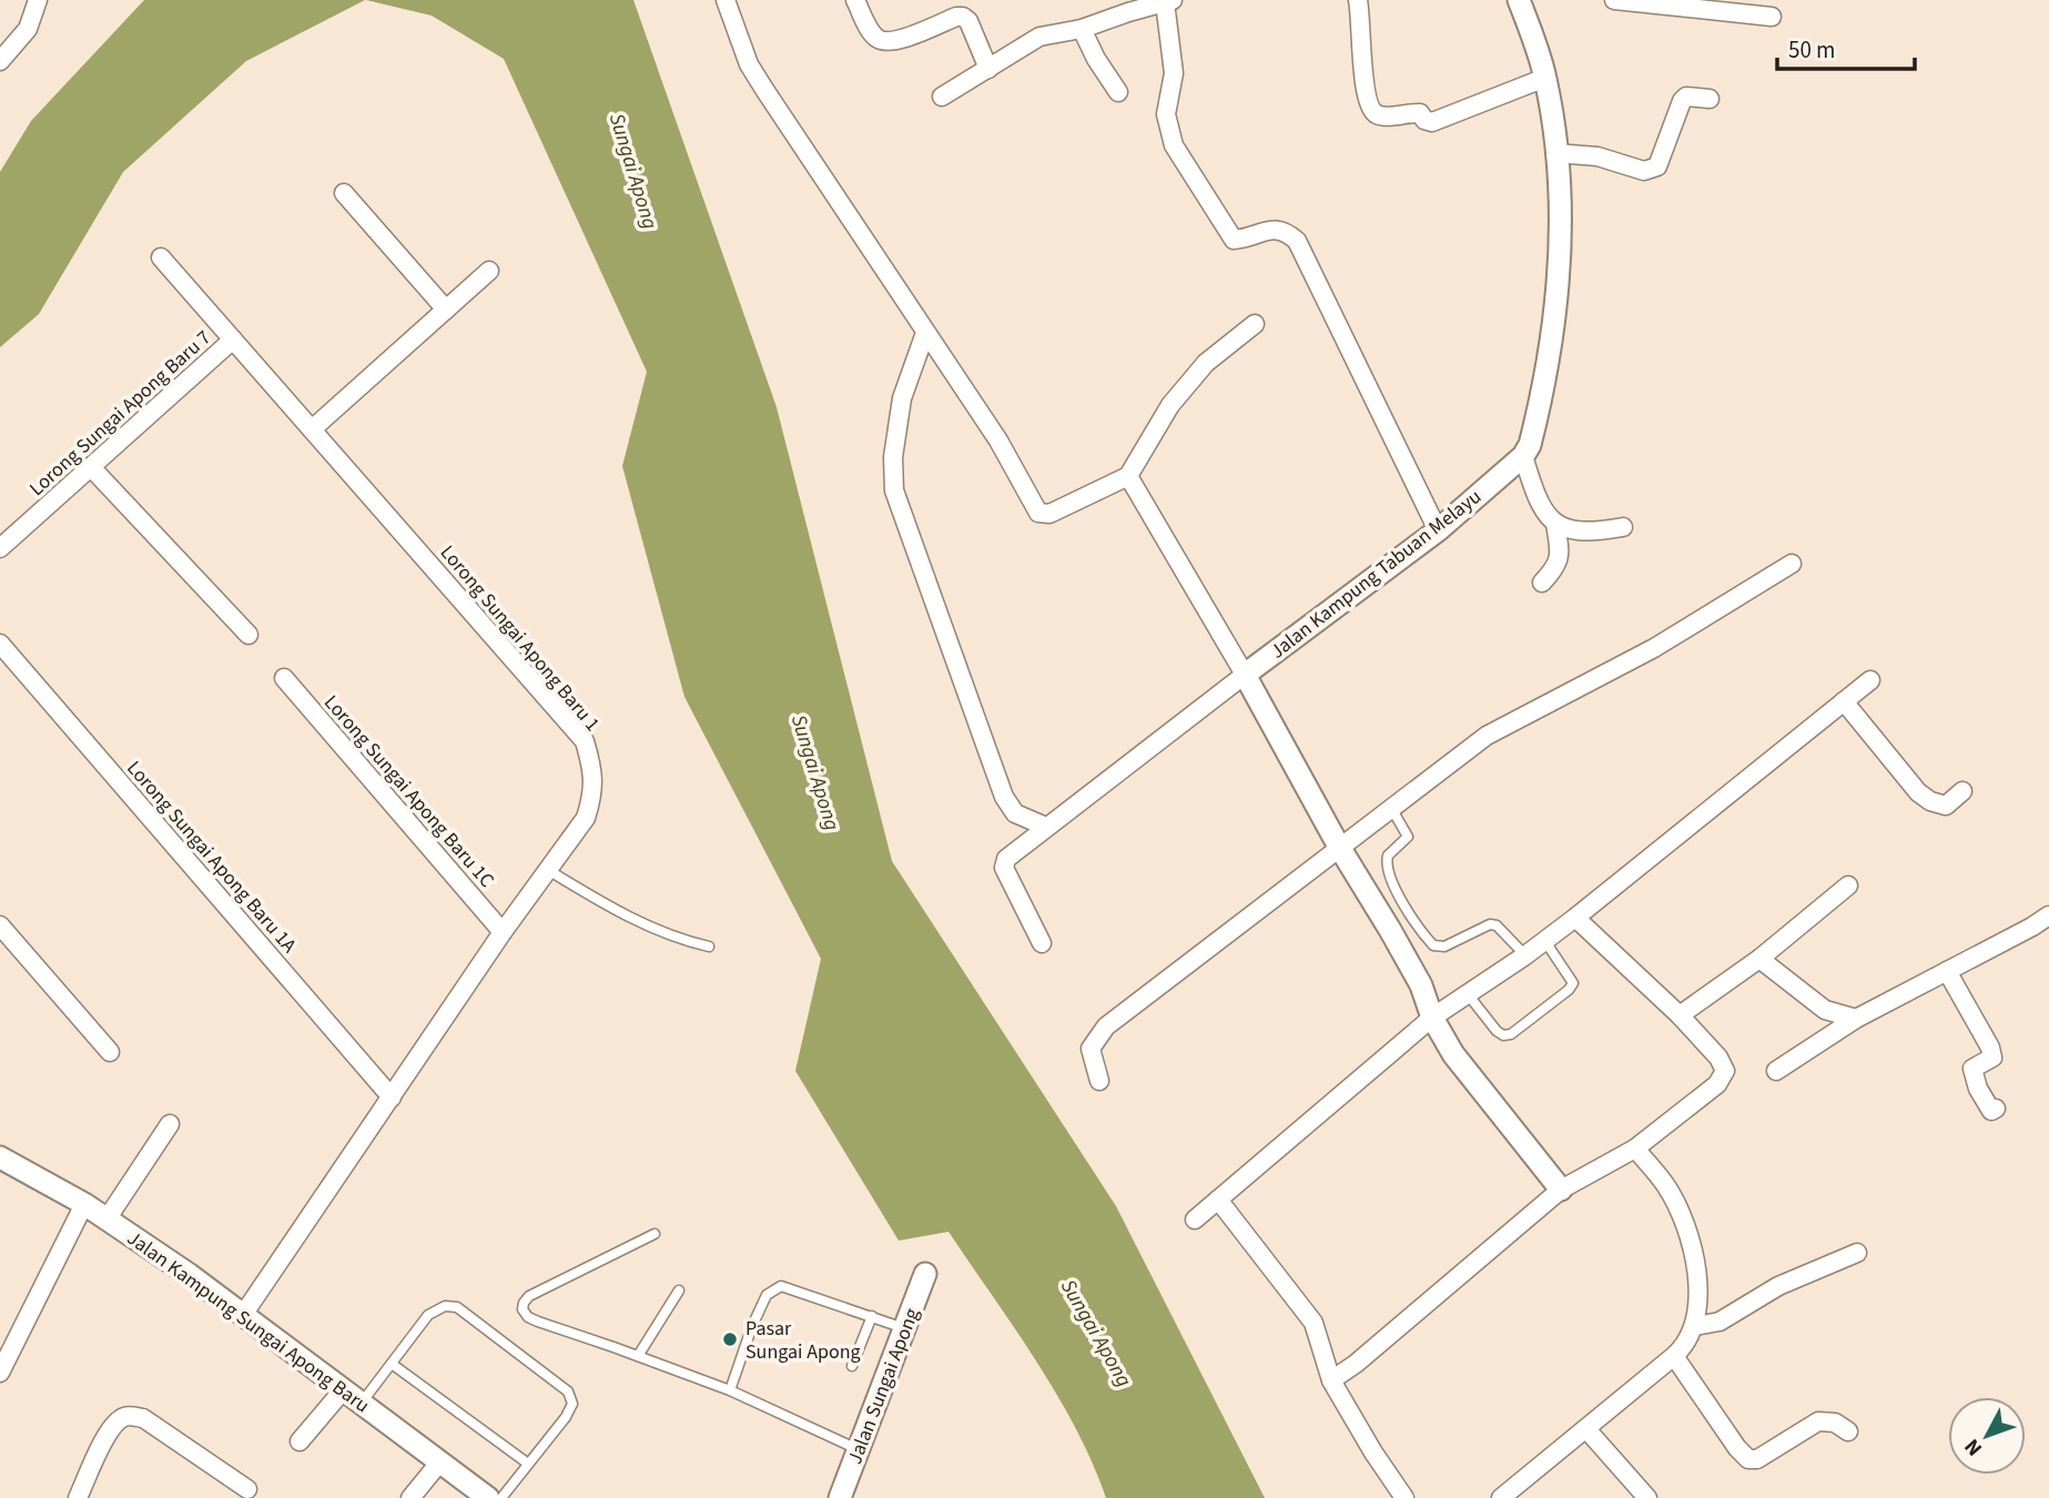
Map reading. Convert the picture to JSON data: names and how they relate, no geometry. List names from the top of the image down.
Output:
{
  "streets": {
    "street": [
      "Lorong Sungai Apong Baru 7",
      "Jalan Kampung Tabuan Melayu",
      "Lorong Sungai Apong Baru 1",
      "Lorong Sungai Apong Baru 1C",
      "Lorong Sungai Apong Baru 1A",
      "Jalan Kampung Sungai Apong Baru",
      "Jalan Sungai Apong"
    ]
  },
  "crossings": [
    ["Lorong Sungai Apong Baru 7", "Lorong Sungai Apong Baru 1"],
    ["Lorong Sungai Apong Baru 1", "Lorong Sungai Apong Baru 1C"],
    ["Lorong Sungai Apong Baru 1", "Lorong Sungai Apong Baru 1A"],
    ["Lorong Sungai Apong Baru 1", "Jalan Kampung Sungai Apong Baru"]
  ],
  "water": ["Sungai Apong"],
  "places": ["Pasar Sungai Apong"],
  "scale_bar": "50 m",
  "north": "bottom left"
}
